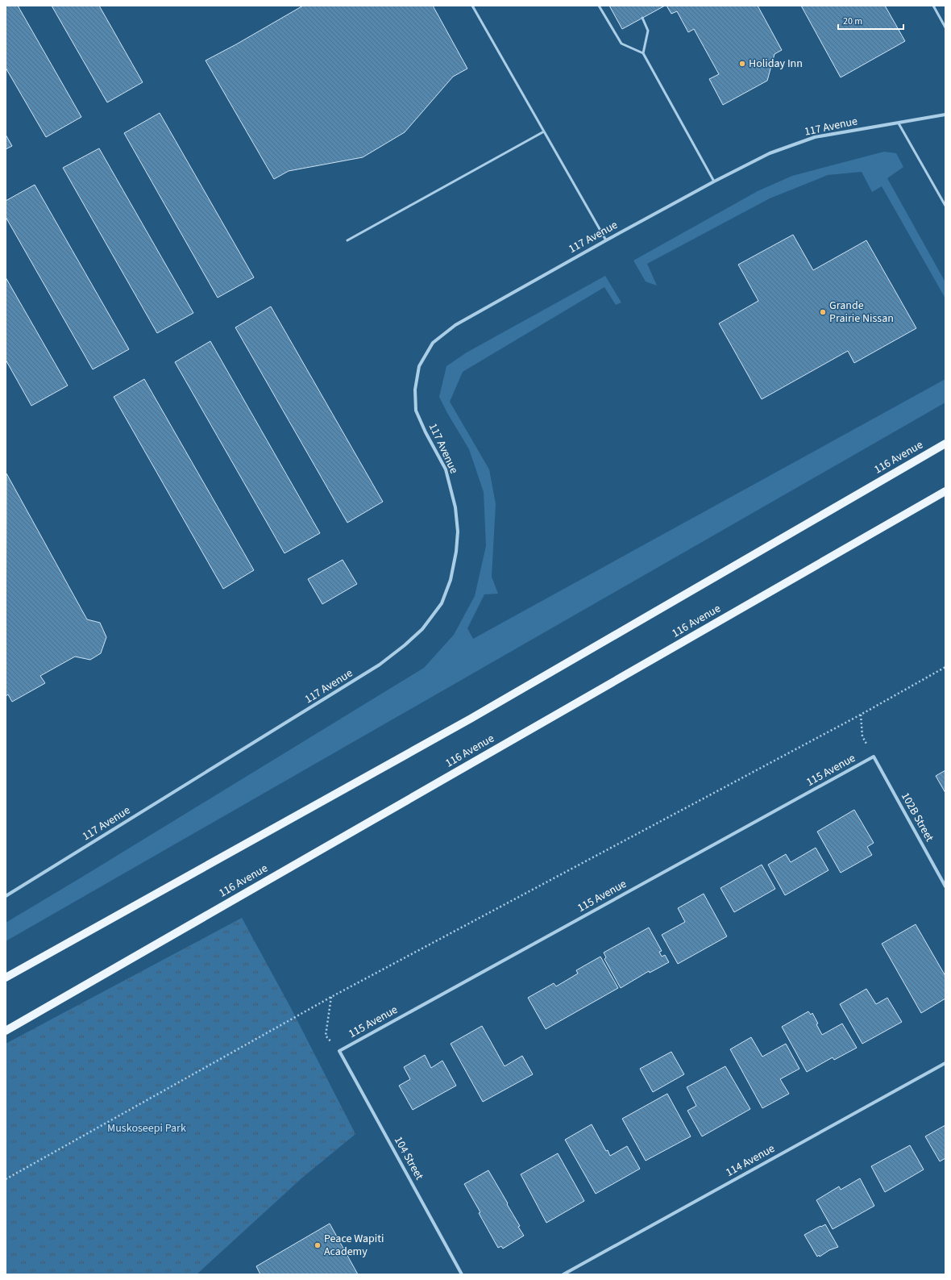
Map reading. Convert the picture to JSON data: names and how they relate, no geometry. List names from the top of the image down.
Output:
{
  "streets": {
    "main road": ["116 Avenue"],
    "street": [
      "117 Avenue",
      "115 Avenue",
      "102B Street",
      "104 Street",
      "114 Avenue"
    ]
  },
  "crossings": [
    ["115 Avenue", "102B Street"],
    ["115 Avenue", "104 Street"]
  ],
  "parks": ["Muskoseepi Park"],
  "places": ["Holiday Inn", "Grande Prairie Nissan", "Peace Wapiti Academy"],
  "scale_bar": "20 m"
}
